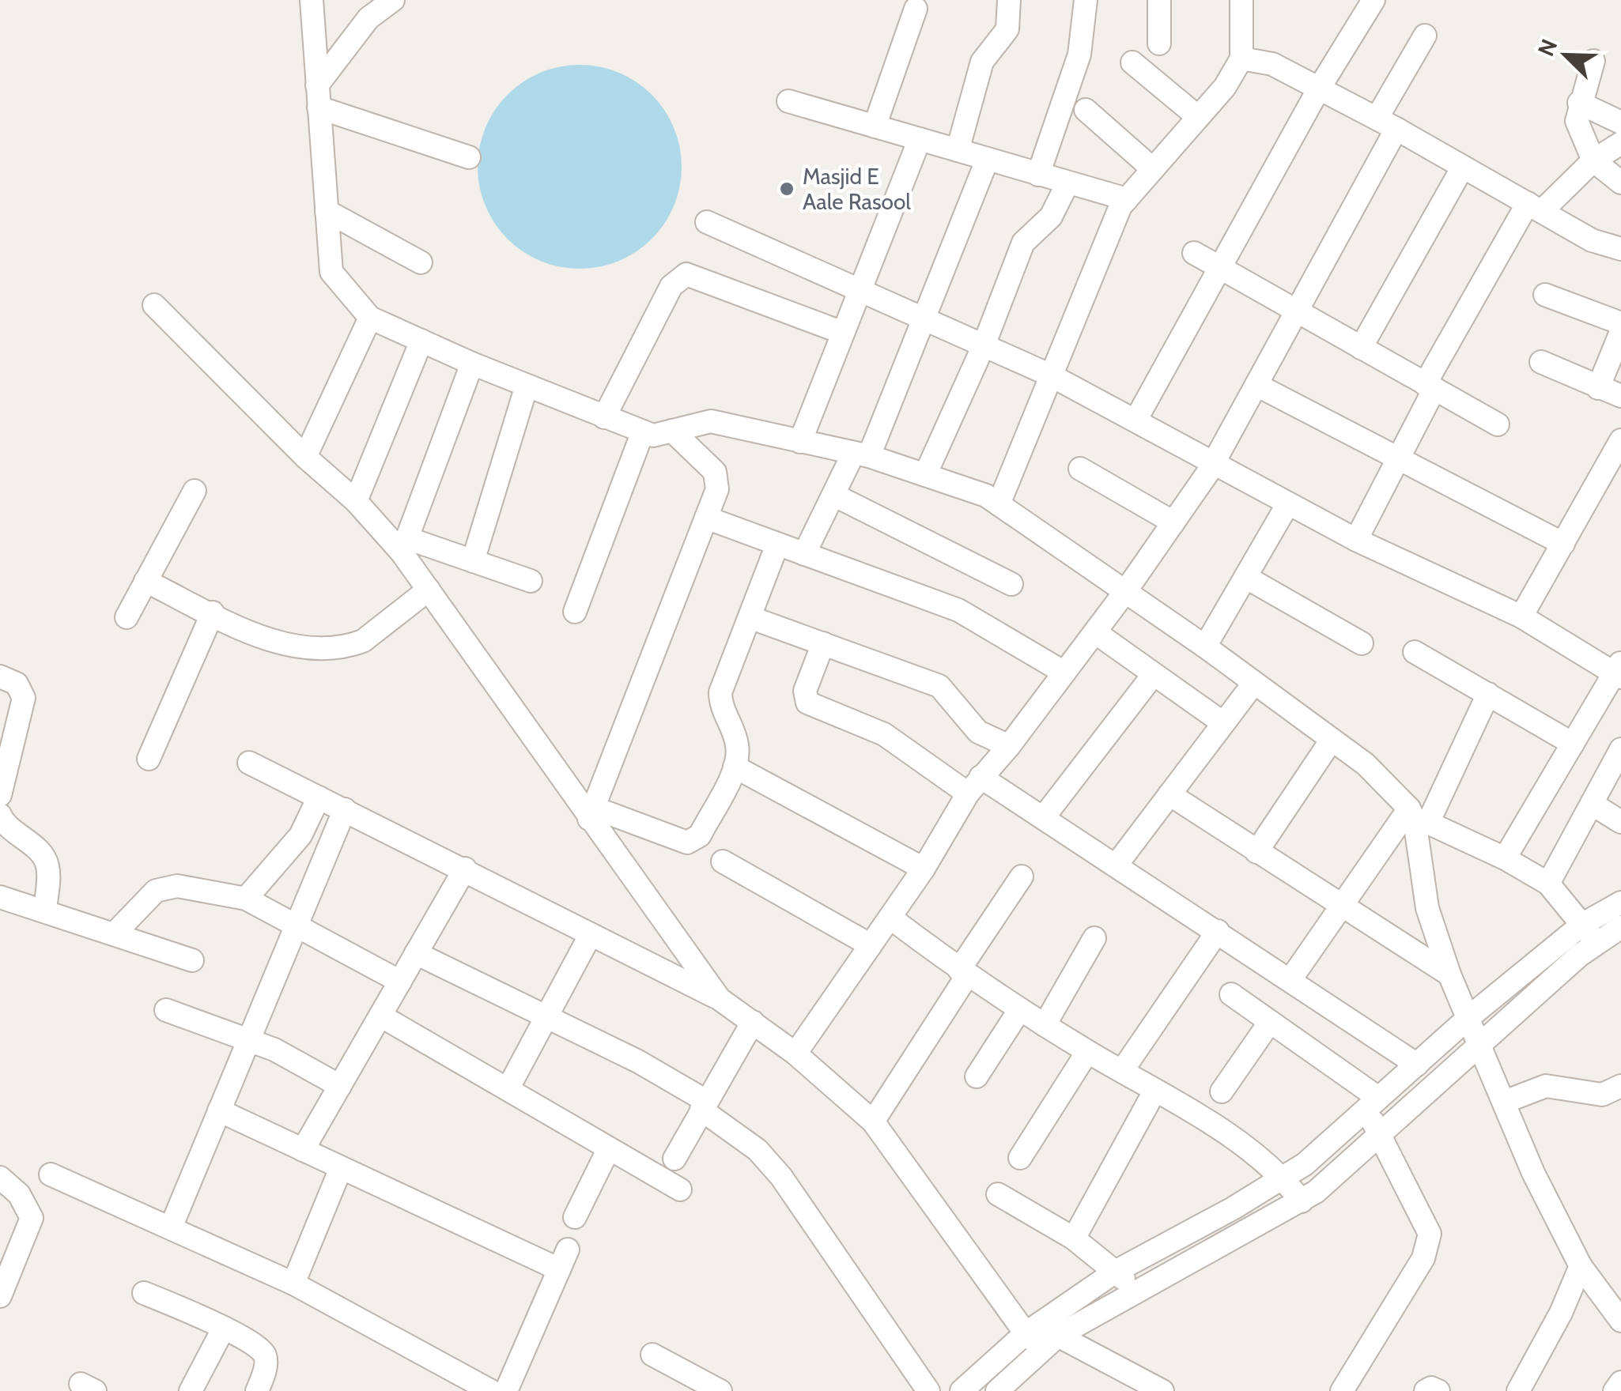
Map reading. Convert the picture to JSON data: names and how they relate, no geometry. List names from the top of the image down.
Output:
{
  "places": ["Masjid E Aale Rasool"],
  "north": "top left"
}
